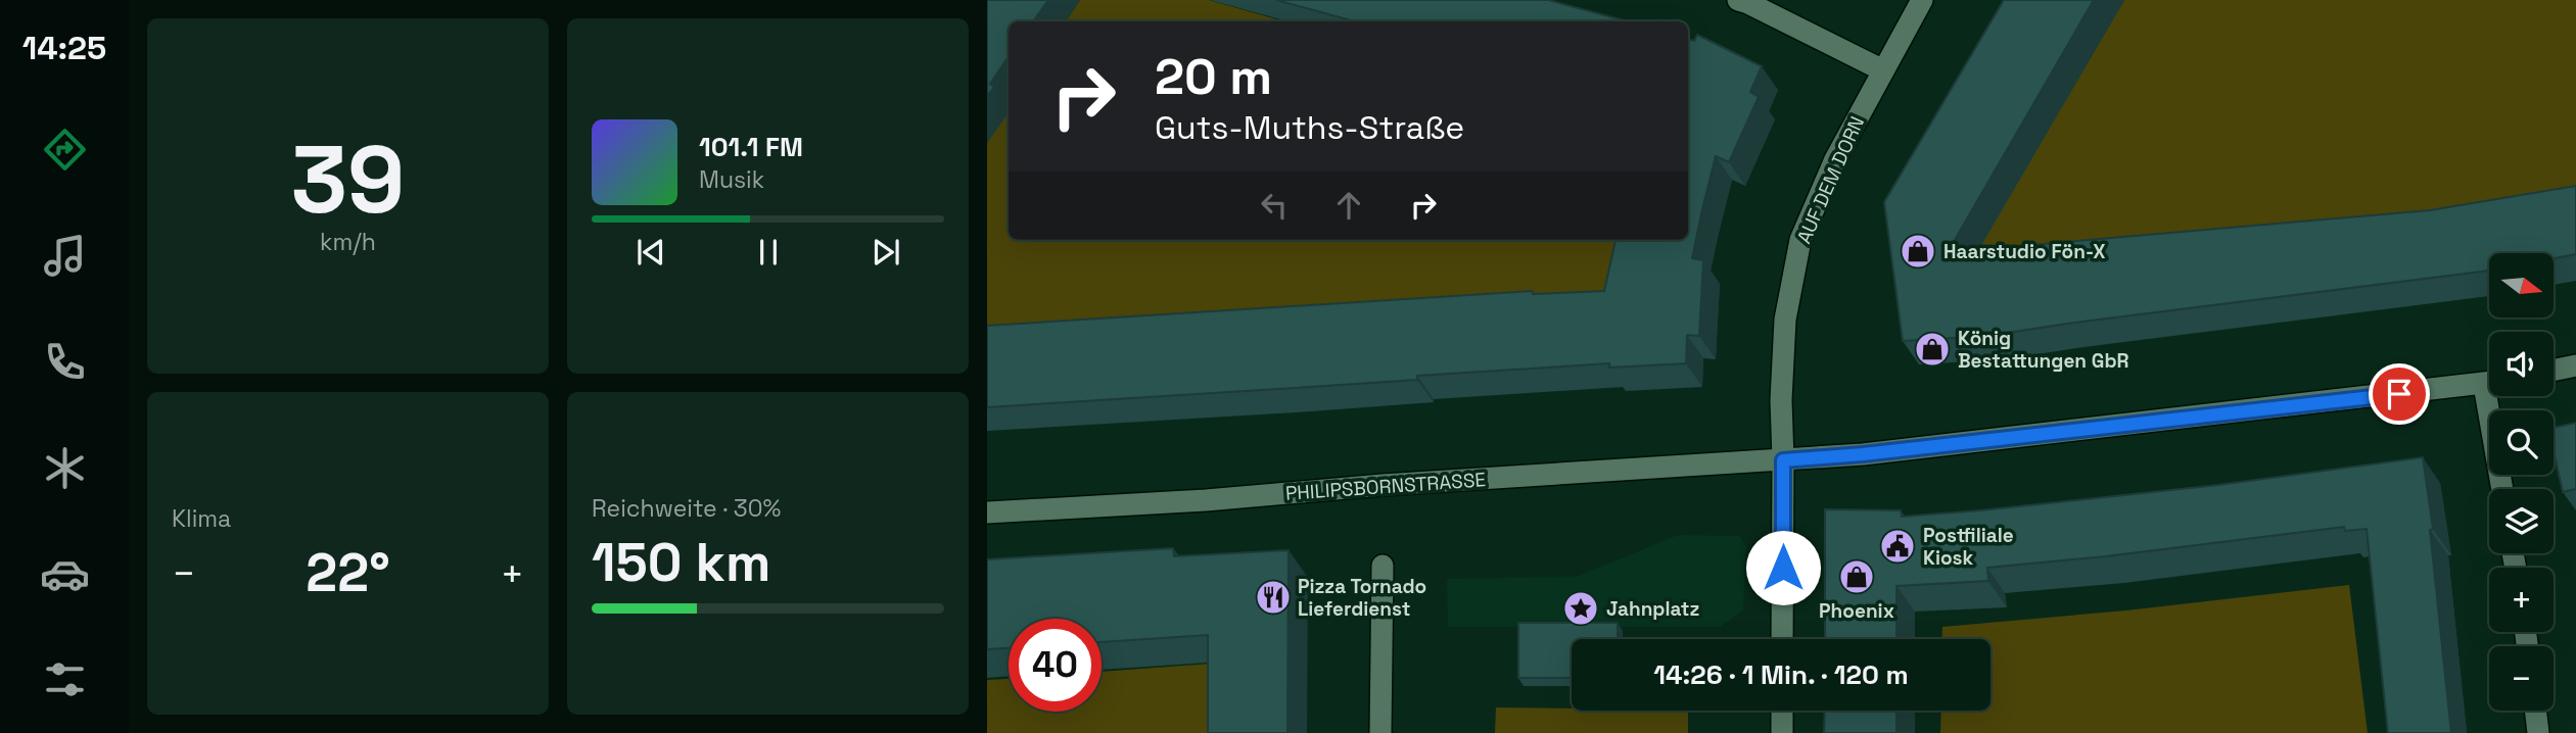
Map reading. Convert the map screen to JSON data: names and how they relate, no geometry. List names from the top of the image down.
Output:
{
  "streets": {
    "street": ["AUF DEM DORN", "PHILIPSBORNSTRASSE"]
  },
  "crossings": [
    ["AUF DEM DORN", "PHILIPSBORNSTRASSE"]
  ],
  "places": {
    "shop": ["Haarstudio Fön-X", "König Bestattungen GbR", "Phoenix"],
    "public building": ["Postfiliale Kiosk"],
    "restaurant": ["Pizza Tornado Lieferdienst"],
    "place": ["Jahnplatz"]
  },
  "north": "right",
  "page": {
    "tabs": "14:25",
    "tile": [
      ["39", "km/h"],
      "Klima",
      ["Reichweite · 30%", "150 km"]
    ],
    "turn": ["20 m", "Guts-Muths-Straße"],
    "song": ["101.1 FM", "Musik"],
    "map_buttons": ["+", "−"],
    "heat": ["−", "22°", "+"],
    "limit": "40",
    "trip": "14:26 · 1 Min. · 120 m"
  }
}
